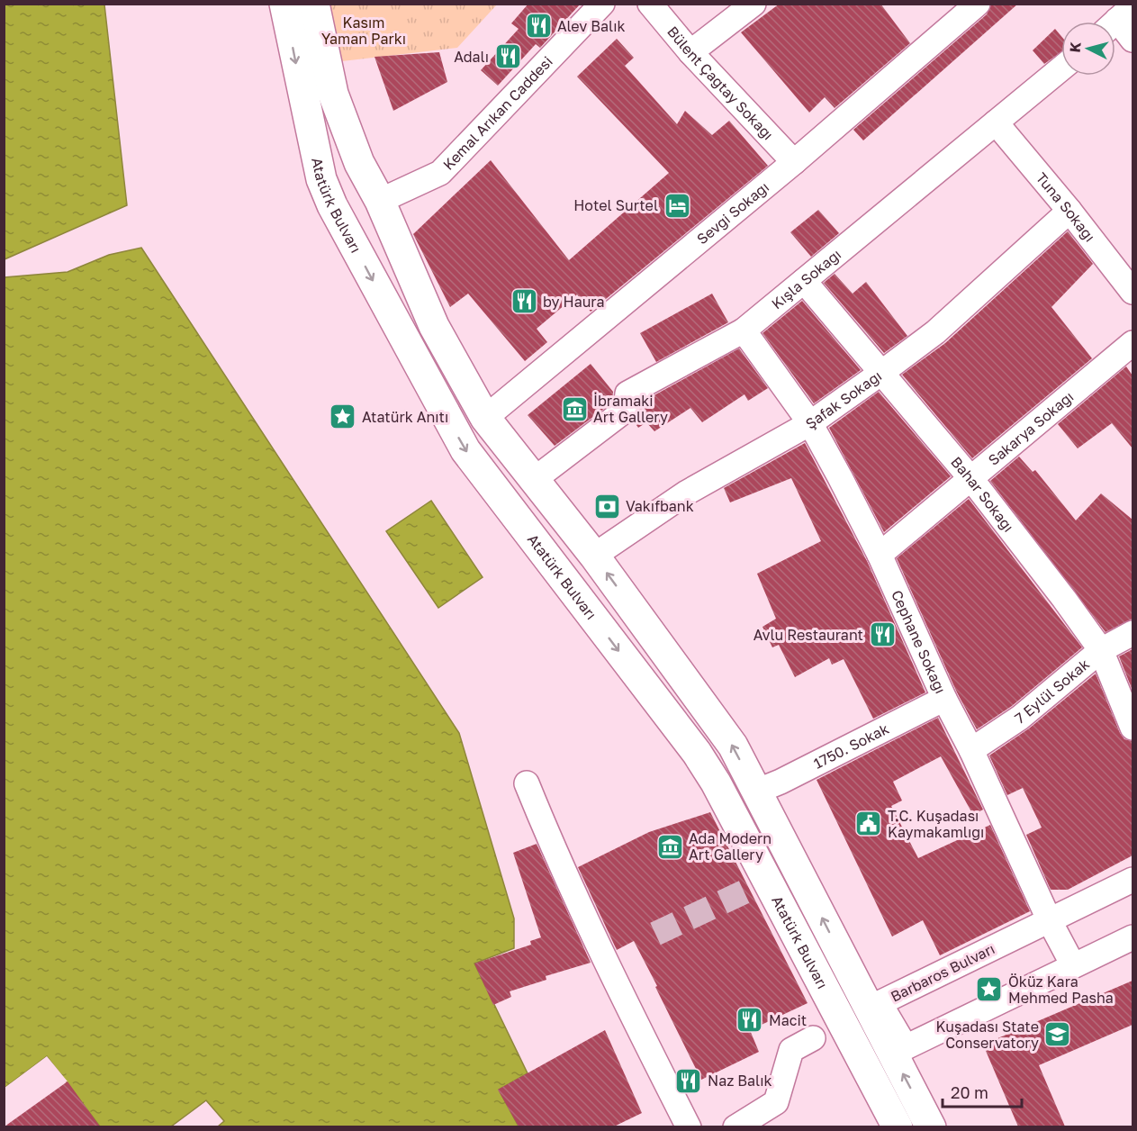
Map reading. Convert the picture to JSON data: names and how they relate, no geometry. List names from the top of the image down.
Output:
{
  "streets": {
    "main road": ["Atatürk Bulvarı"],
    "street": [
      "Bülent Çağtay Sokağı",
      "Kemal Arıkan Caddesi",
      "Tuna Sokağı",
      "Sevgi Sokağı",
      "Kışla Sokağı",
      "Şafak Sokağı",
      "Sakarya Sokağı",
      "Bahar Sokağı",
      "Cephane Sokağı",
      "7 Eylül Sokak",
      "1750. Sokak",
      "Barbaros Bulvarı"
    ]
  },
  "crossings": [
    ["Bülent Çağtay Sokağı", "Sevgi Sokağı"],
    ["Kemal Arıkan Caddesi", "Atatürk Bulvarı"],
    ["Atatürk Bulvarı", "Sevgi Sokağı"],
    ["Atatürk Bulvarı", "Kışla Sokağı"],
    ["Atatürk Bulvarı", "Şafak Sokağı"],
    ["Atatürk Bulvarı", "1750. Sokak"],
    ["Tuna Sokağı", "Kışla Sokağı"],
    ["Tuna Sokağı", "Şafak Sokağı"],
    ["Kışla Sokağı", "Bahar Sokağı"],
    ["Kışla Sokağı", "Cephane Sokağı"],
    ["Şafak Sokağı", "Bahar Sokağı"],
    ["Şafak Sokağı", "Cephane Sokağı"],
    ["Sakarya Sokağı", "Bahar Sokağı"],
    ["Sakarya Sokağı", "Cephane Sokağı"],
    ["Bahar Sokağı", "7 Eylül Sokak"],
    ["Cephane Sokağı", "7 Eylül Sokak"],
    ["Cephane Sokağı", "1750. Sokak"],
    ["Cephane Sokağı", "Barbaros Bulvarı"]
  ],
  "parks": ["Kasım Yaman Parkı"],
  "places": {
    "restaurant": [
      "Alev Balık",
      "Adalı",
      "by Haura",
      "Avlu Restaurant",
      "Macit",
      "Naz Balık"
    ],
    "hotel": ["Hotel Surtel"],
    "museum": ["İbramaki Art Gallery", "Ada Modern Art Gallery"],
    "place": ["Atatürk Anıtı", "Öküz Kara Mehmed Pasha"],
    "bank": ["Vakıfbank"],
    "public building": ["T.C. Kuşadası Kaymakamlığı"],
    "school or university": ["Kuşadası State Conservatory"]
  },
  "scale_bar": "20 m",
  "north": "left"
}
